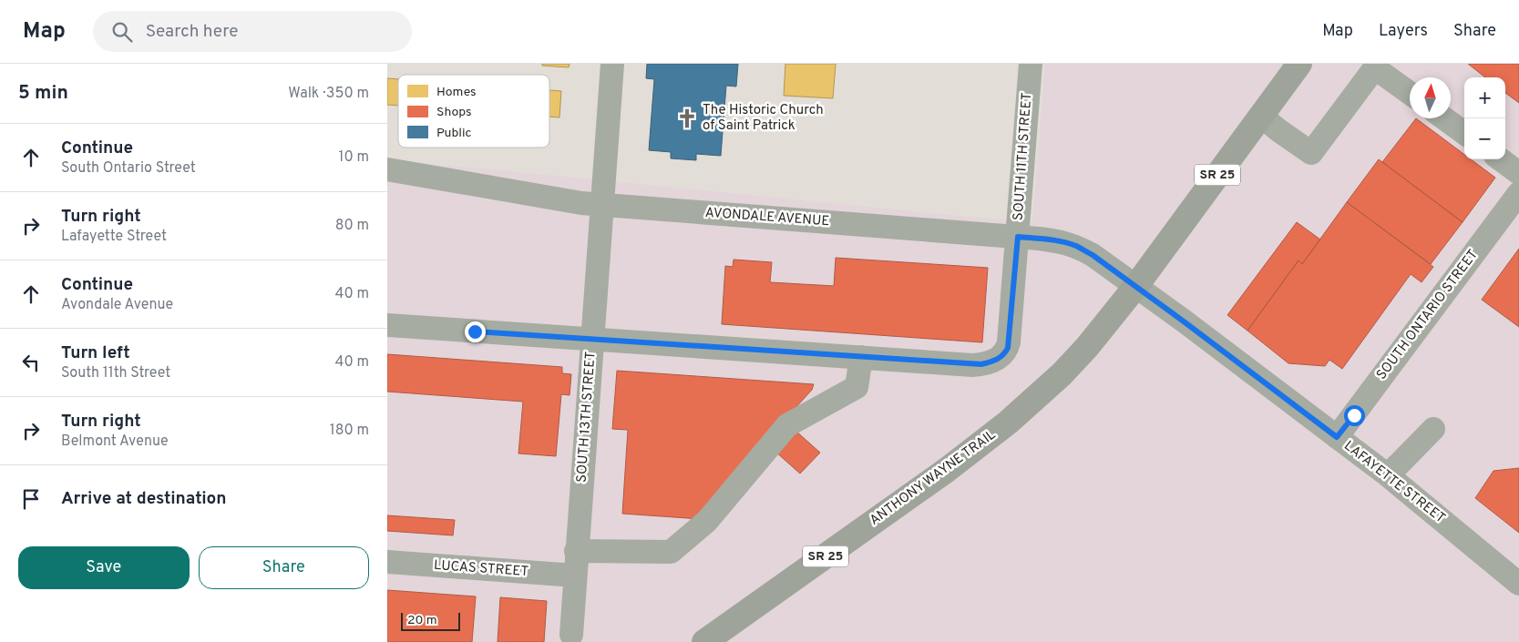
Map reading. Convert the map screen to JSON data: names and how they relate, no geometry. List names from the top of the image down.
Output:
{
  "streets": {
    "main road": ["SR 25", "ANTHONY WAYNE TRAIL"],
    "street": [
      "SOUTH 11TH STREET",
      "AVONDALE AVENUE",
      "SOUTH ONTARIO STREET",
      "SOUTH 13TH STREET",
      "LAFAYETTE STREET",
      "LUCAS STREET"
    ]
  },
  "crossings": [
    ["SOUTH 11TH STREET", "AVONDALE AVENUE"],
    ["SR 25", "AVONDALE AVENUE"],
    ["SR 25", "ANTHONY WAYNE TRAIL"],
    ["SR 25", "LAFAYETTE STREET"],
    ["AVONDALE AVENUE", "SOUTH 13TH STREET"],
    ["AVONDALE AVENUE", "ANTHONY WAYNE TRAIL"],
    ["AVONDALE AVENUE", "LAFAYETTE STREET"],
    ["SOUTH ONTARIO STREET", "LAFAYETTE STREET"],
    ["SOUTH 13TH STREET", "LUCAS STREET"],
    ["ANTHONY WAYNE TRAIL", "LAFAYETTE STREET"]
  ],
  "places": {
    "church": ["The Historic Church of Saint Patrick"]
  },
  "legend": ["Homes", "Shops", "Public"],
  "scale_bar": "20 m",
  "north": "top",
  "page": {
    "header": "Map",
    "search": "Search here",
    "nav": ["Map", "Layers", "Share"],
    "heading": ["5 min", "Walk · 350 m"],
    "map_buttons": ["+", "−"],
    "list": [
      ["Continue", "South Ontario Street", "10 m"],
      ["Turn right", "Lafayette Street", "80 m"],
      ["Continue", "Avondale Avenue", "40 m"],
      ["Turn left", "South 11th Street", "40 m"],
      ["Turn right", "Belmont Avenue", "180 m"],
      "Arrive at destination"
    ],
    "buttons": ["Save", "Share"],
    "scale": "20 m"
  }
}
